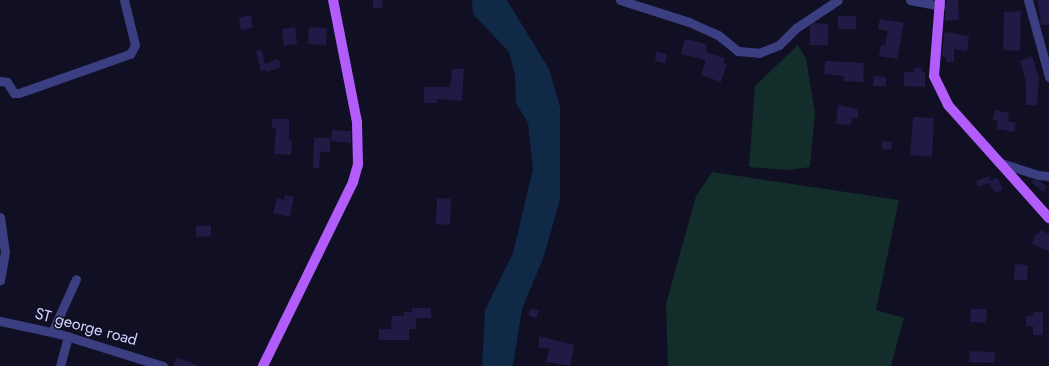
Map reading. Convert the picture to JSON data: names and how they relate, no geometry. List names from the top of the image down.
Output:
{
  "streets": {
    "street": ["ST george road"]
  }
}
